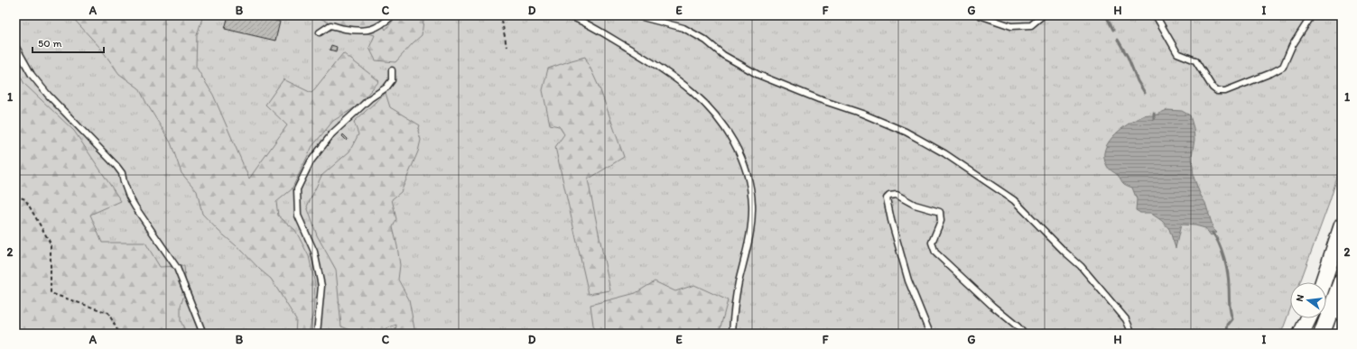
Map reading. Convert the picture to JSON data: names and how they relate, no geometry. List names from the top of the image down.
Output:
{
  "scale_bar": "50 m",
  "north": "left",
  "grid": {
    "columns": [
      "A",
      "B",
      "C",
      "D",
      "E",
      "F",
      "G",
      "H",
      "I"
    ],
    "rows": ["1", "2"]
  }
}
